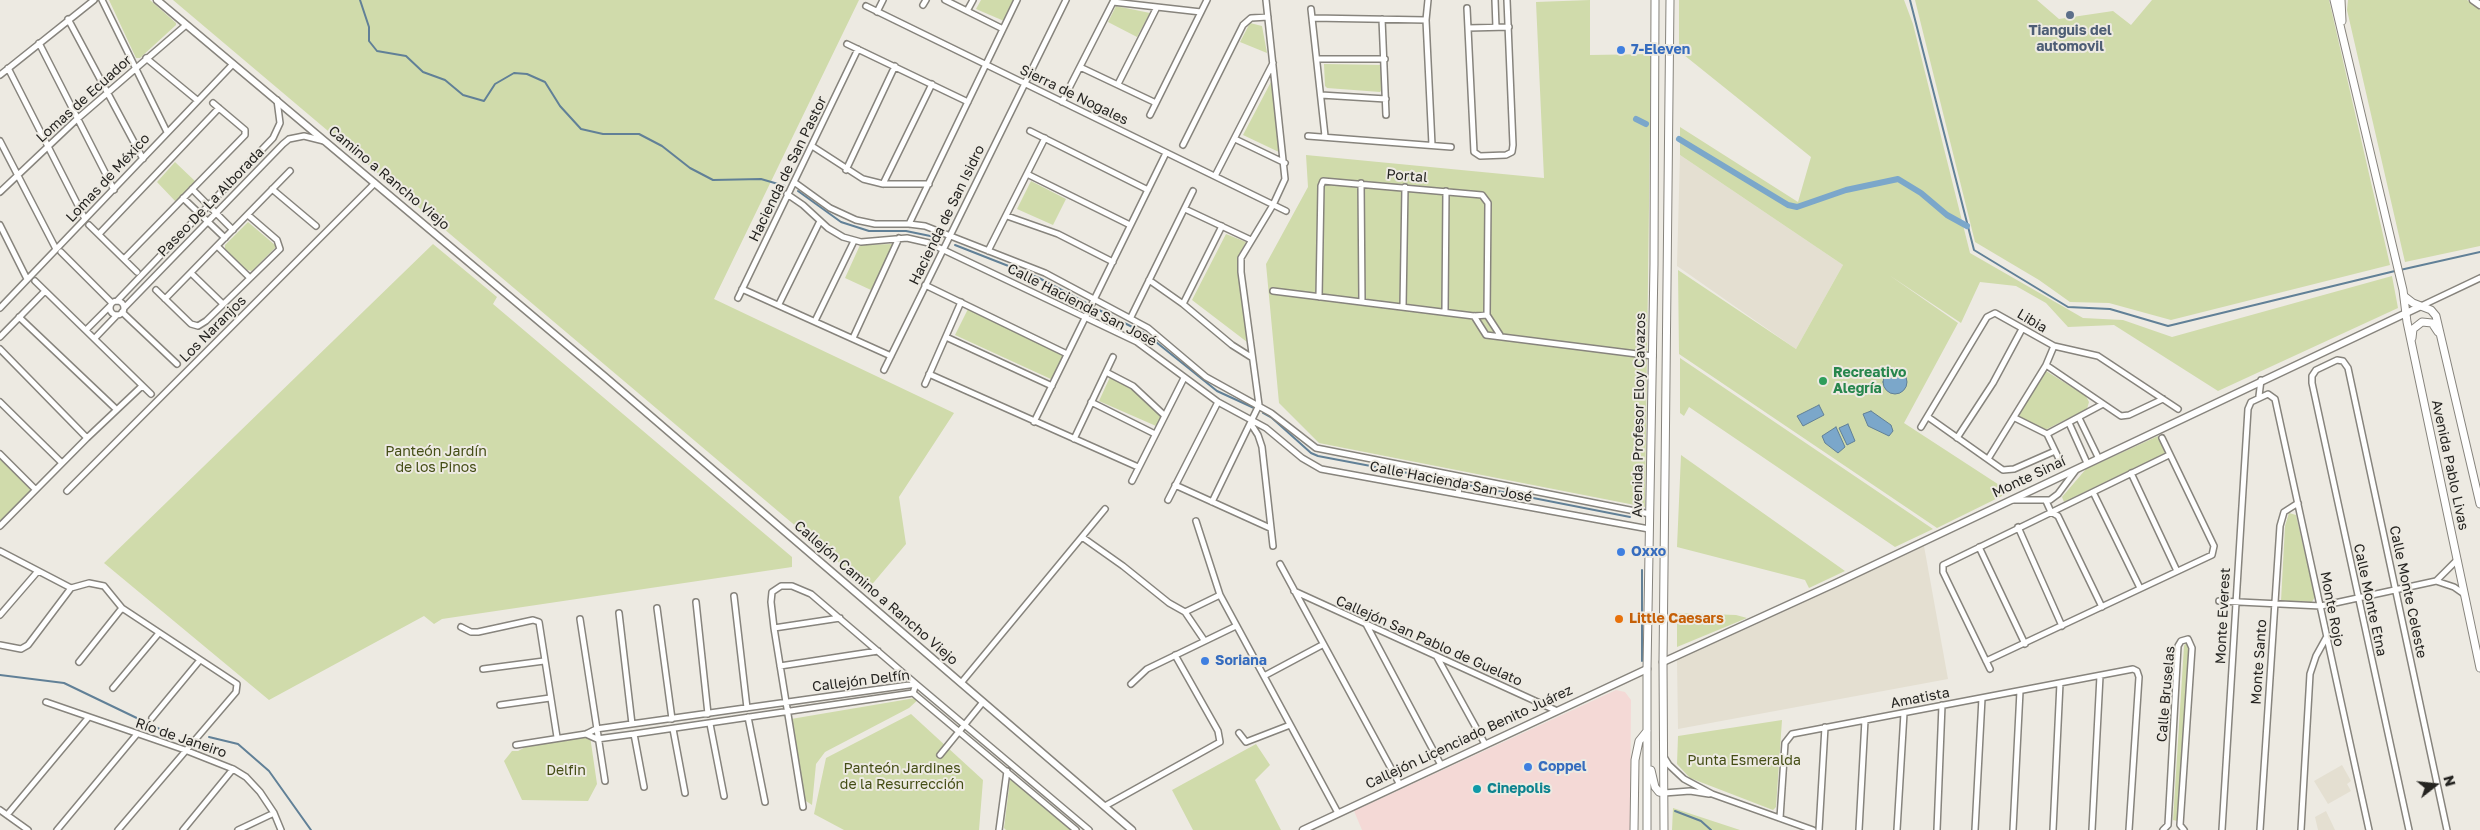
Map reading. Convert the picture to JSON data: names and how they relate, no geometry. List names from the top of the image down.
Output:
{
  "streets": {
    "main road": ["Avenida Profesor Eloy Cavazos", "Avenida Pablo Livas"],
    "street": [
      "Sierra de Nogales",
      "Lomas de Ecuador",
      "Hacienda de San Pastor",
      "Portal",
      "Lomas de México",
      "Camino a Rancho Viejo",
      "Paseo De La Alborada",
      "Hacienda de San Isidro",
      "Calle Hacienda San José",
      "Libia",
      "Los Naranjos",
      "Monte Sinaí",
      "Calle Monte Celeste",
      "Callejón Camino a Rancho Viejo",
      "Calle Monte Etna",
      "Monte Rojo",
      "Monte Everest",
      "Callejón San Pablo de Guelato",
      "Monte Santo",
      "Callejón Delfín",
      "Calle Bruselas",
      "Amatista",
      "Callejón Licenciado Benito Juárez",
      "Río de Janeiro"
    ]
  },
  "crossings": [
    ["Sierra de Nogales", "Hacienda de San Isidro"],
    ["Lomas de Ecuador", "Camino a Rancho Viejo"],
    ["Hacienda de San Pastor", "Calle Hacienda San José"],
    ["Lomas de México", "Camino a Rancho Viejo"],
    ["Camino a Rancho Viejo", "Paseo De La Alborada"],
    ["Camino a Rancho Viejo", "Los Naranjos"],
    ["Camino a Rancho Viejo", "Callejón Camino a Rancho Viejo"],
    ["Hacienda de San Isidro", "Calle Hacienda San José"],
    ["Calle Hacienda San José", "Avenida Profesor Eloy Cavazos"],
    ["Avenida Profesor Eloy Cavazos", "Monte Sinaí"],
    ["Avenida Profesor Eloy Cavazos", "Callejón Licenciado Benito Juárez"],
    ["Avenida Pablo Livas", "Monte Sinaí"],
    ["Calle Monte Celeste", "Calle Monte Etna"],
    ["Monte Rojo", "Monte Everest"],
    ["Monte Rojo", "Monte Santo"],
    ["Callejón San Pablo de Guelato", "Callejón Licenciado Benito Juárez"]
  ],
  "parks": [
    "Panteón Jardín de los Pinos",
    "Punta Esmeralda",
    "Panteón Jardines de la Resurrección",
    "Delfin"
  ],
  "places": [
    "Tianguis del automovil",
    "7-Eleven",
    "Recreativo Alegría",
    "Oxxo",
    "Little Caesars",
    "Soriana",
    "Coppel",
    "Cinepolis"
  ],
  "north": "right"
}
